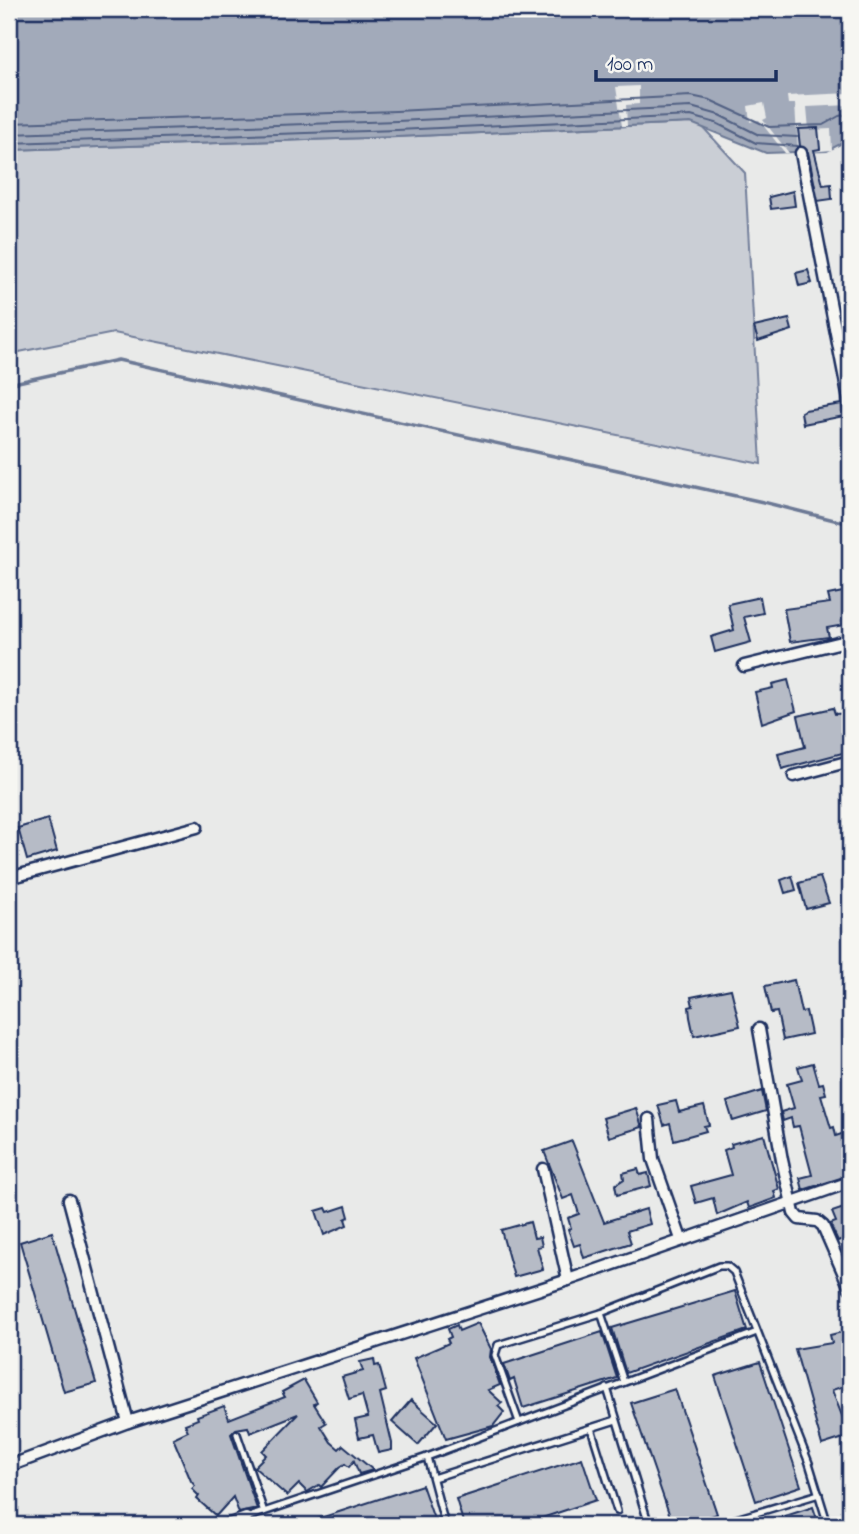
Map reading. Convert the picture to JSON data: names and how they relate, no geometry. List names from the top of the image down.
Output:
{
  "scale_bar": "100 m"
}
